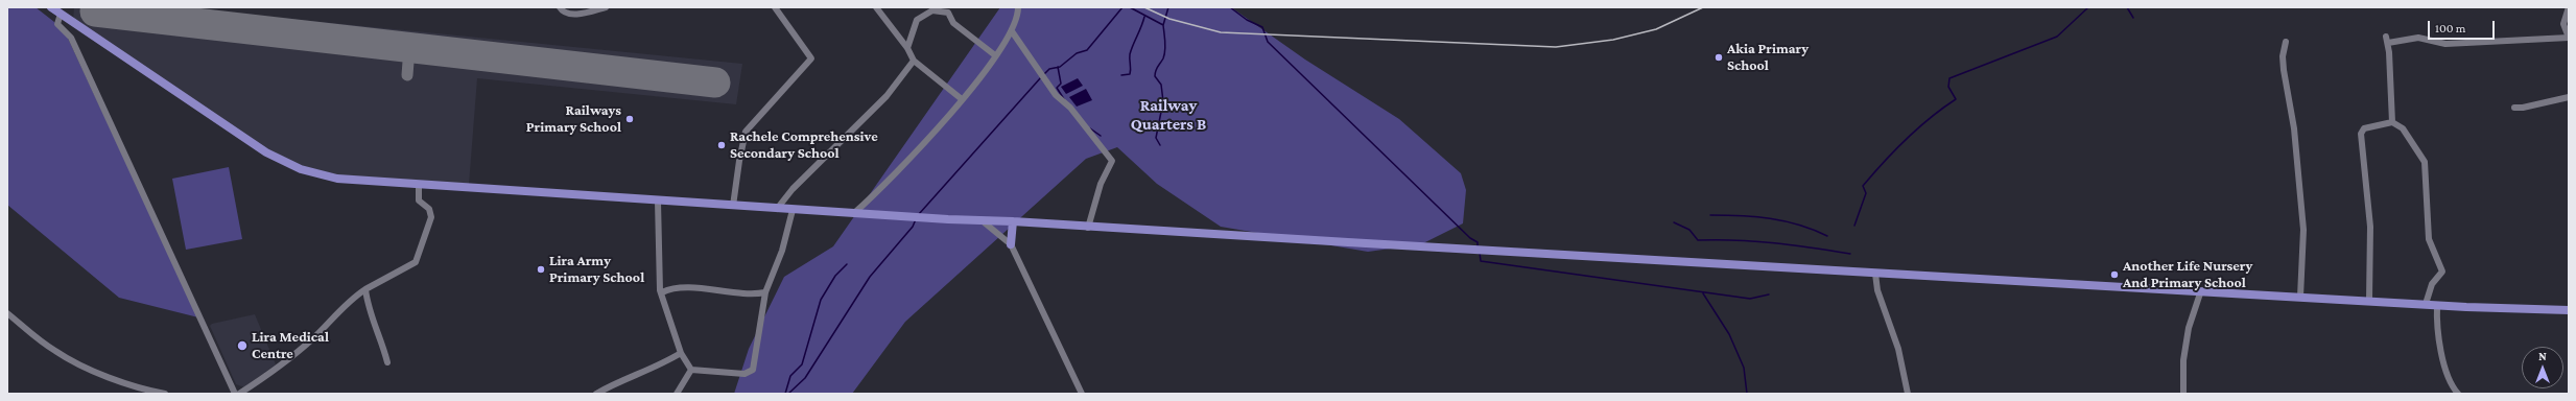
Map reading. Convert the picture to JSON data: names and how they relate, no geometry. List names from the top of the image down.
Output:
{
  "districts": ["Railway Quarters B"],
  "places": [
    "Akia Primary School",
    "Railways Primary School",
    "Rachele Comprehensive Secondary School",
    "Lira Army Primary School",
    "Another Life Nursery And Primary School",
    "Lira Medical Centre"
  ],
  "scale_bar": "100 m",
  "north": "top"
}
